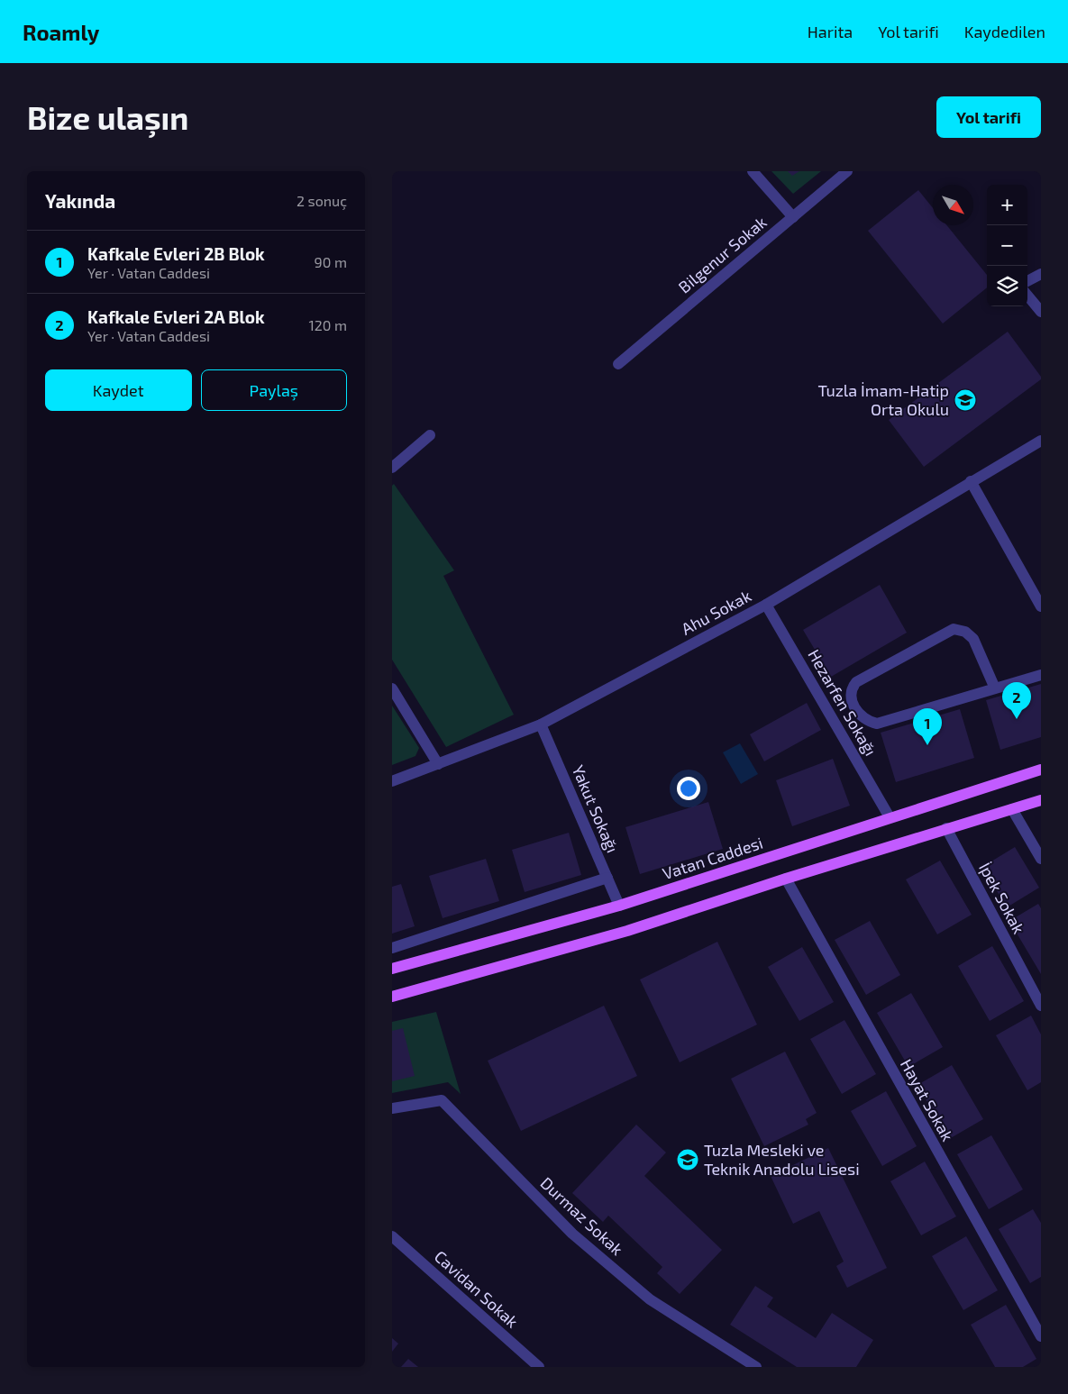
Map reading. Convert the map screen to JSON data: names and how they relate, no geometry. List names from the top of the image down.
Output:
{
  "streets": {
    "main road": ["Vatan Caddesi"],
    "street": [
      "Bilgenur Sokak",
      "Ahu Sokak",
      "Hezarfen Sokağı",
      "Yakut Sokağı",
      "İpek Sokak",
      "Hayat Sokak",
      "Durmaz Sokak",
      "Cavidan Sokak"
    ]
  },
  "crossings": [
    ["Ahu Sokak", "Hezarfen Sokağı"],
    ["Ahu Sokak", "Yakut Sokağı"],
    ["Hezarfen Sokağı", "Vatan Caddesi"],
    ["Yakut Sokağı", "Vatan Caddesi"]
  ],
  "places": {
    "school or university": ["Tuzla İmam-Hatip Orta Okulu", "Tuzla Mesleki ve Teknik Anadolu Lisesi"]
  },
  "north": "bottom right",
  "page": {
    "header": "Roamly",
    "nav": ["Harita", "Yol tarifi", "Kaydedilen"],
    "buttons": [
      "Yol tarifi",
      ["Kaydet", "Paylaş"]
    ],
    "title": "Bize ulaşın",
    "heading": ["Yakında", "2 sonuç"],
    "map_buttons": ["+", "−"],
    "list": [
      {
        "mark": "1",
        "name": "Kafkale Evleri 2B Blok",
        "note": "Yer · Vatan Caddesi",
        "value": "90 m"
      },
      {
        "mark": "2",
        "name": "Kafkale Evleri 2A Blok",
        "note": "Yer · Vatan Caddesi",
        "value": "120 m"
      }
    ],
    "pins": ["2", "1"]
  }
}
